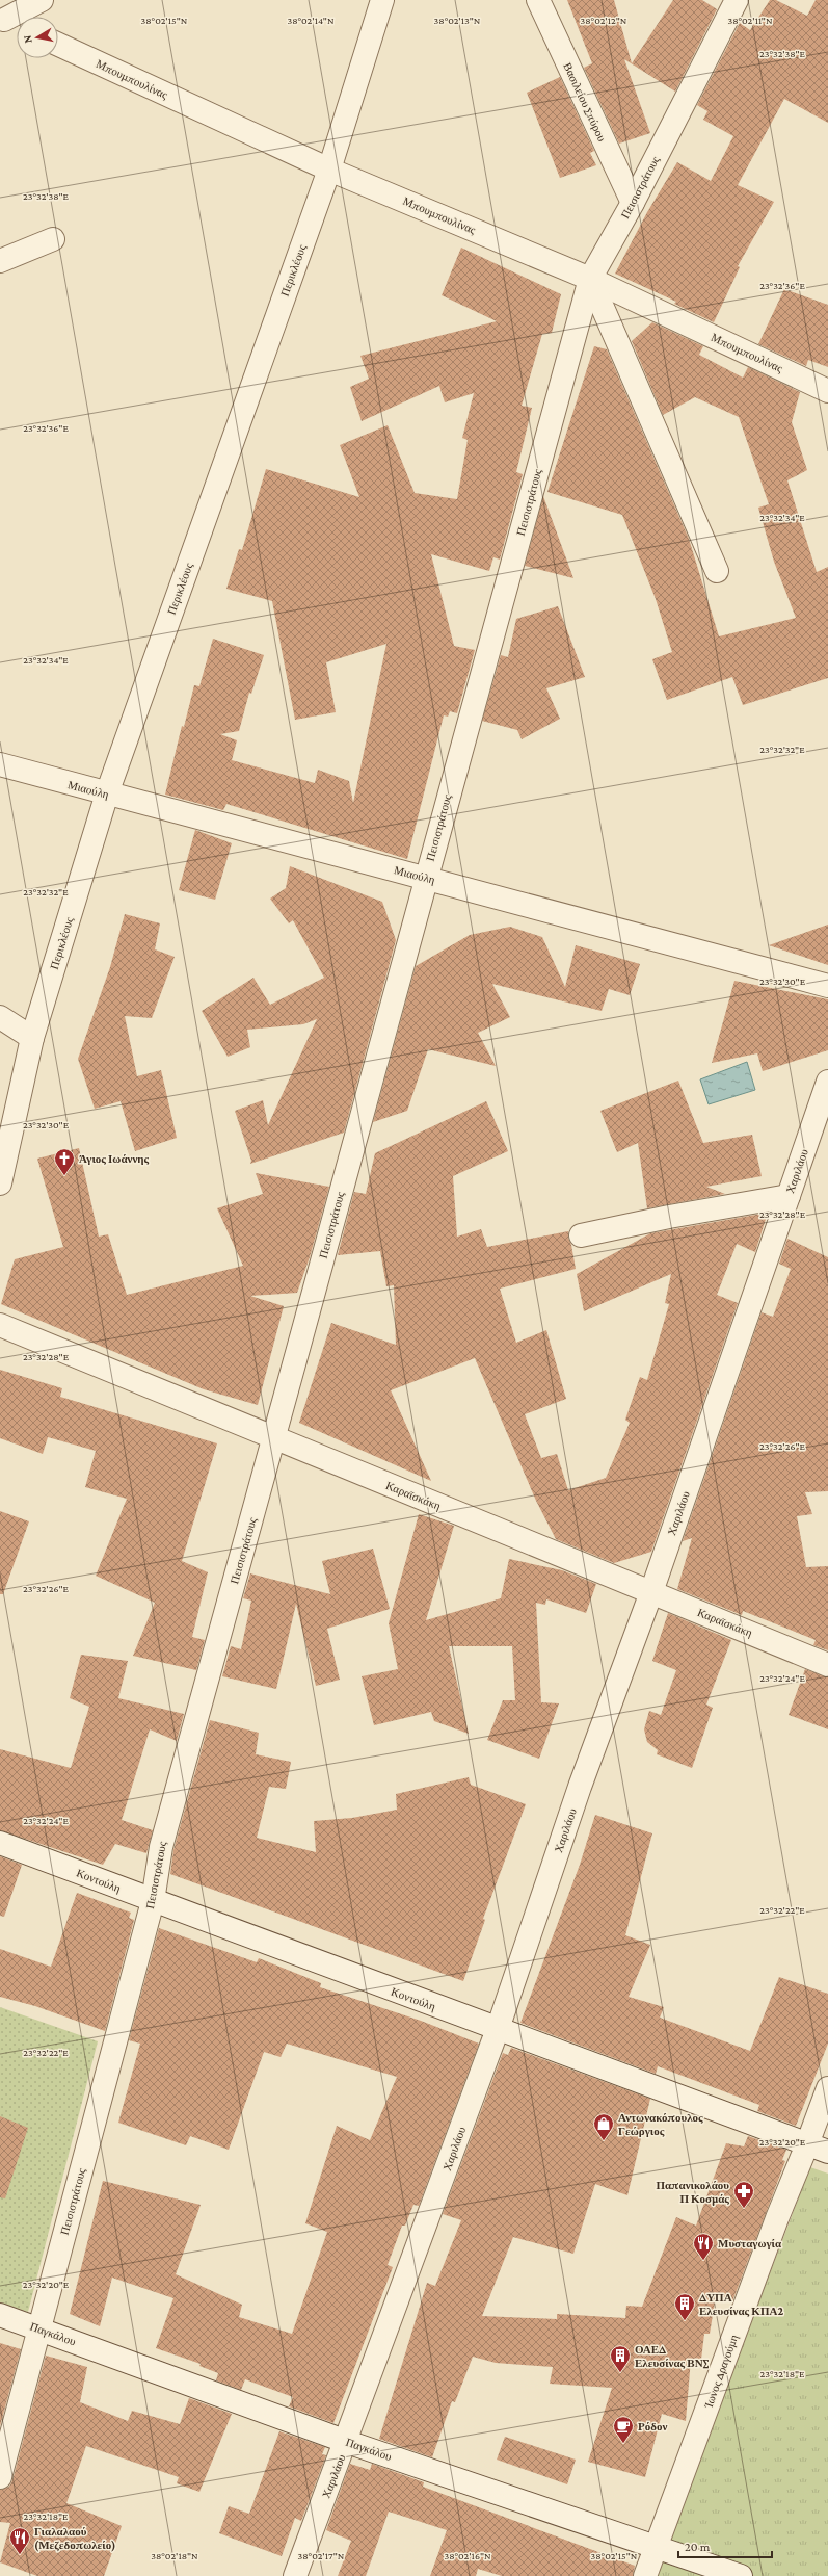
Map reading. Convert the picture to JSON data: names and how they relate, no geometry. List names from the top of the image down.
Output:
{
  "streets": {
    "street": [
      "Μπουμπουλίνας",
      "Βασιλείου Σπύρου",
      "Πεισιστράτους",
      "Περικλέους",
      "Μιαούλη",
      "Χαριλάου",
      "Καραϊσκάκη",
      "Κοντούλη",
      "Παγκάλου",
      "Ίωνος Δραγούμη"
    ]
  },
  "crossings": [
    ["Μπουμπουλίνας", "Πεισιστράτους"],
    ["Μπουμπουλίνας", "Περικλέους"],
    ["Βασιλείου Σπύρου", "Πεισιστράτους"],
    ["Πεισιστράτους", "Μιαούλη"],
    ["Πεισιστράτους", "Καραϊσκάκη"],
    ["Πεισιστράτους", "Κοντούλη"],
    ["Πεισιστράτους", "Παγκάλου"],
    ["Περικλέους", "Μιαούλη"],
    ["Χαριλάου", "Καραϊσκάκη"],
    ["Χαριλάου", "Κοντούλη"],
    ["Χαριλάου", "Παγκάλου"],
    ["Κοντούλη", "Ίωνος Δραγούμη"],
    ["Παγκάλου", "Ίωνος Δραγούμη"]
  ],
  "places": {
    "church": ["Άγιος Ιωάννης"],
    "shop": ["Αντωνακόπουλος Γεώργιος"],
    "pharmacy": ["Παπανικολάου Π Κοσμάς"],
    "restaurant": ["Μυσταγωγία", "Γιαλαλαού (Μεζεδοπωλείο)"],
    "building": ["ΔΥΠΑ Ελευσίνας ΚΠΑ2", "ΟΑΕΔ Ελευσίνας ΒΝΣ"],
    "cafe": ["Ρόδον"]
  },
  "scale_bar": "20 m",
  "north": "left",
  "coordinates": [
    "38°02'15\"N",
    "38°02'14\"N",
    "38°02'12\"N",
    "38°02'13\"N",
    "38°02'11\"N",
    "23°32'38\"E",
    "23°32'36\"E",
    "23°32'34\"E",
    "23°32'32\"E",
    "23°32'30\"E",
    "23°32'28\"E",
    "23°32'26\"E",
    "23°32'24\"E",
    "23°32'22\"E",
    "23°32'20\"E",
    "23°32'18\"E",
    "38°02'18\"N",
    "38°02'17\"N",
    "38°02'16\"N"
  ]
}
